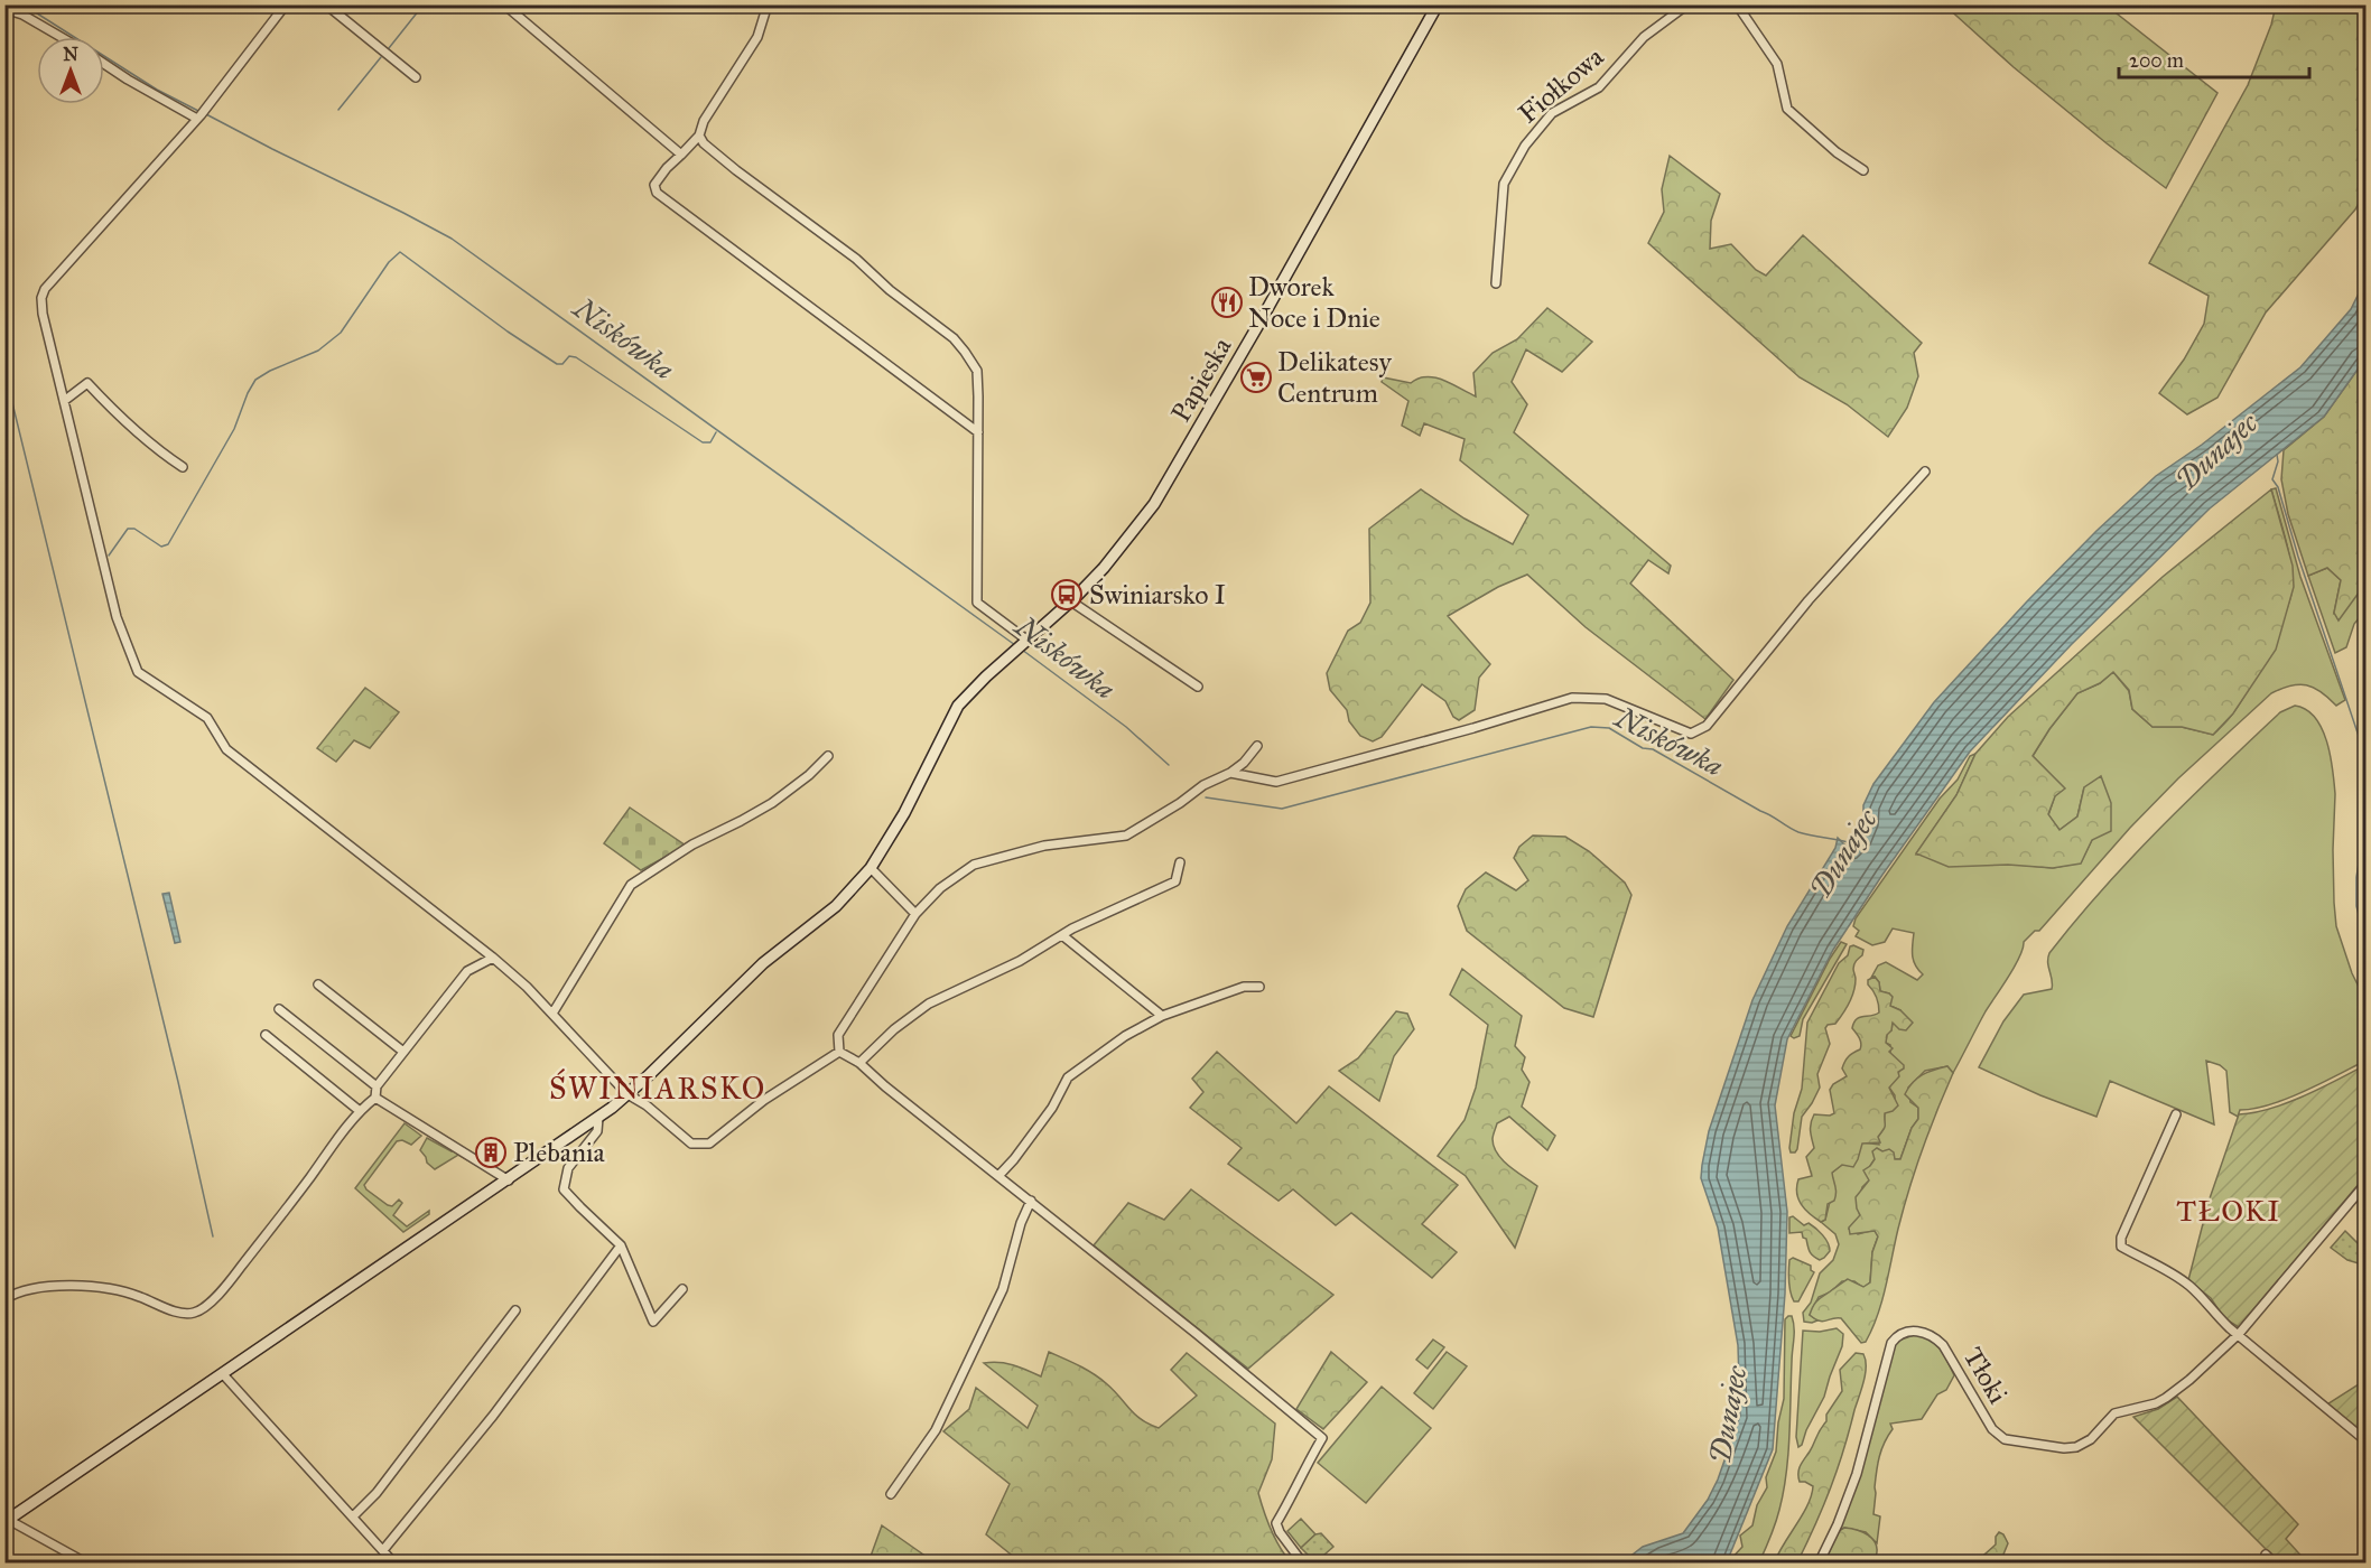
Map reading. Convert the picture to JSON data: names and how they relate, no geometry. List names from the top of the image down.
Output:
{
  "streets": {
    "street": ["Fiołkowa", "Papieska", "Tłoki"]
  },
  "districts": ["ŚWINIARSKO", "TŁOKI"],
  "water": ["Niskówka", "Dunajec"],
  "places": {
    "restaurant": ["Dworek Noce i Dnie"],
    "supermarket": ["Delikatesy Centrum"],
    "bus stop": ["Świniarsko I"],
    "building": ["Plebania"]
  },
  "scale_bar": "200 m",
  "north": "top"
}
